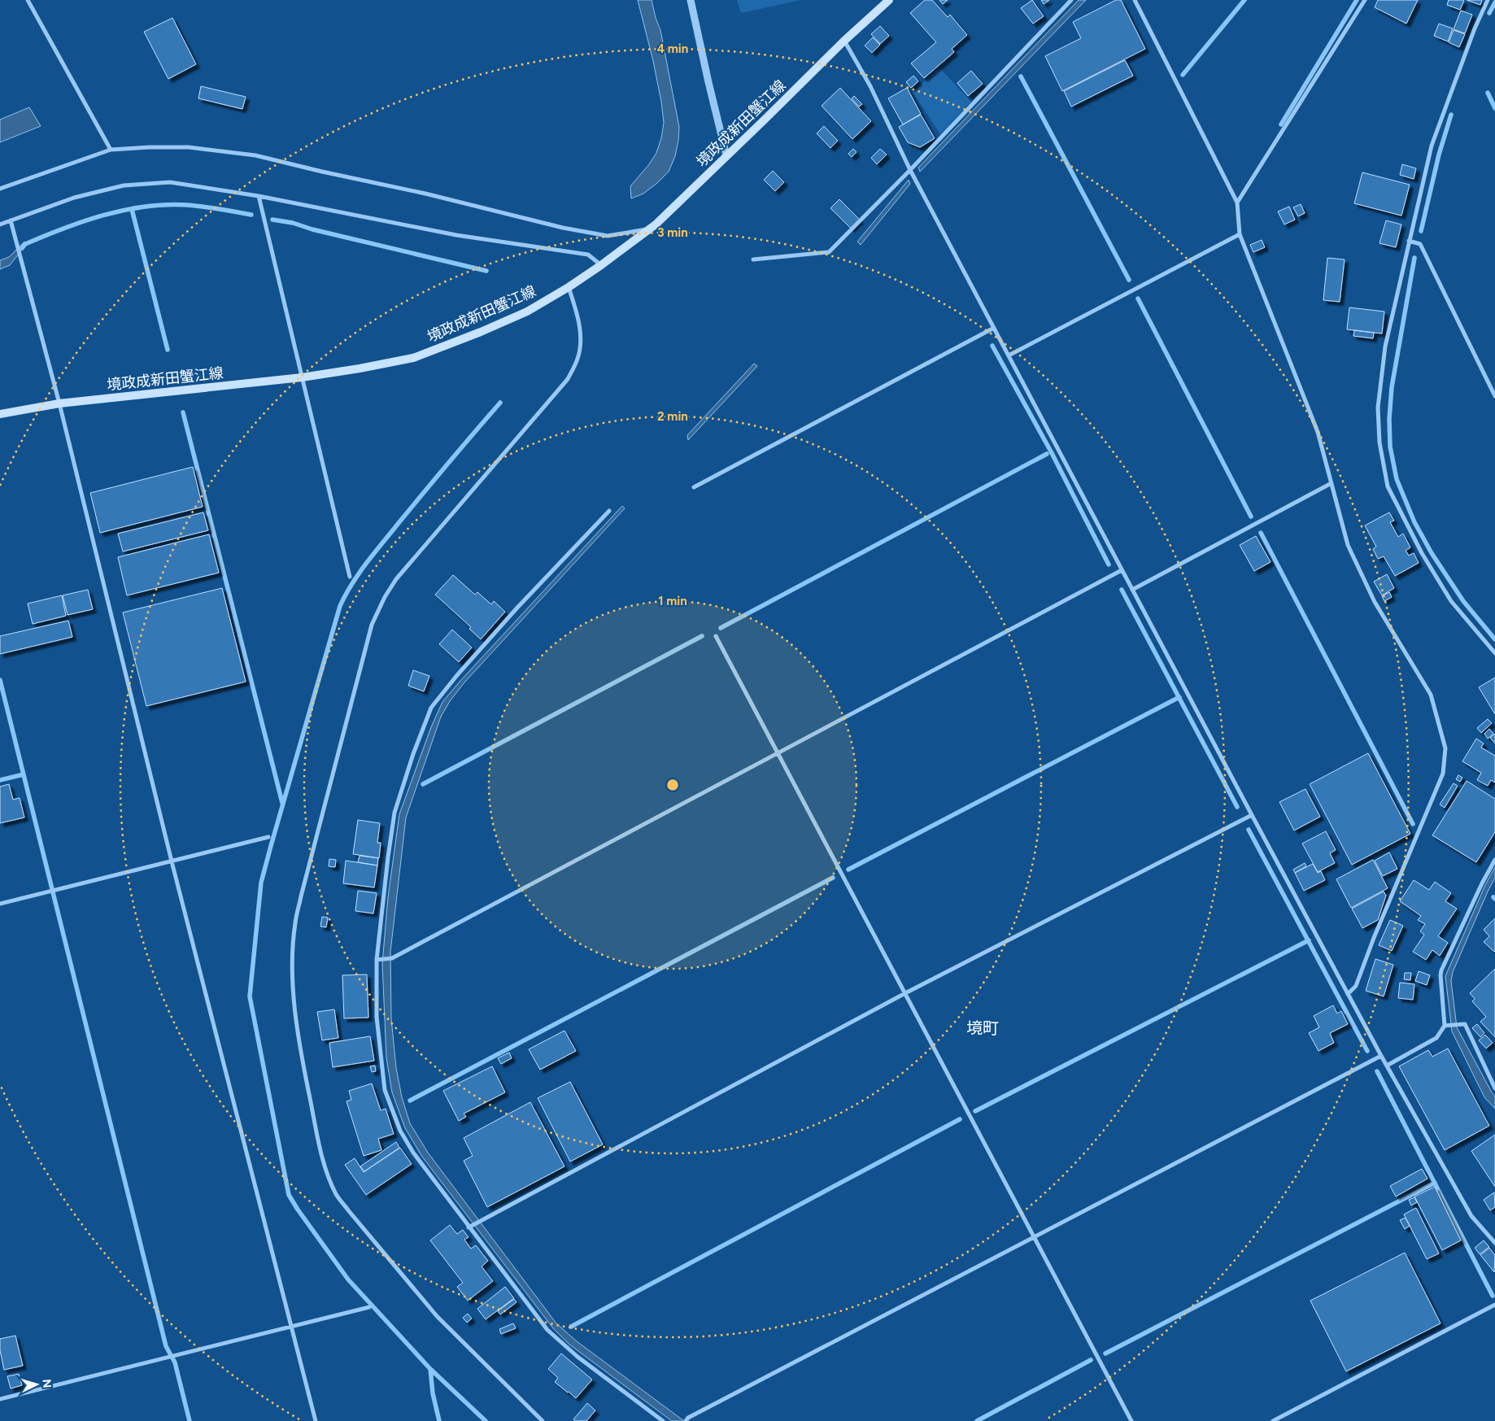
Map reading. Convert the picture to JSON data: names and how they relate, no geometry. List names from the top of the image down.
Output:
{
  "streets": {
    "main road": ["境政成新田蟹江線"]
  },
  "districts": ["境町"],
  "north": "right",
  "rings": [
    "4 min",
    "3 min",
    "2 min",
    "1 min"
  ]
}
